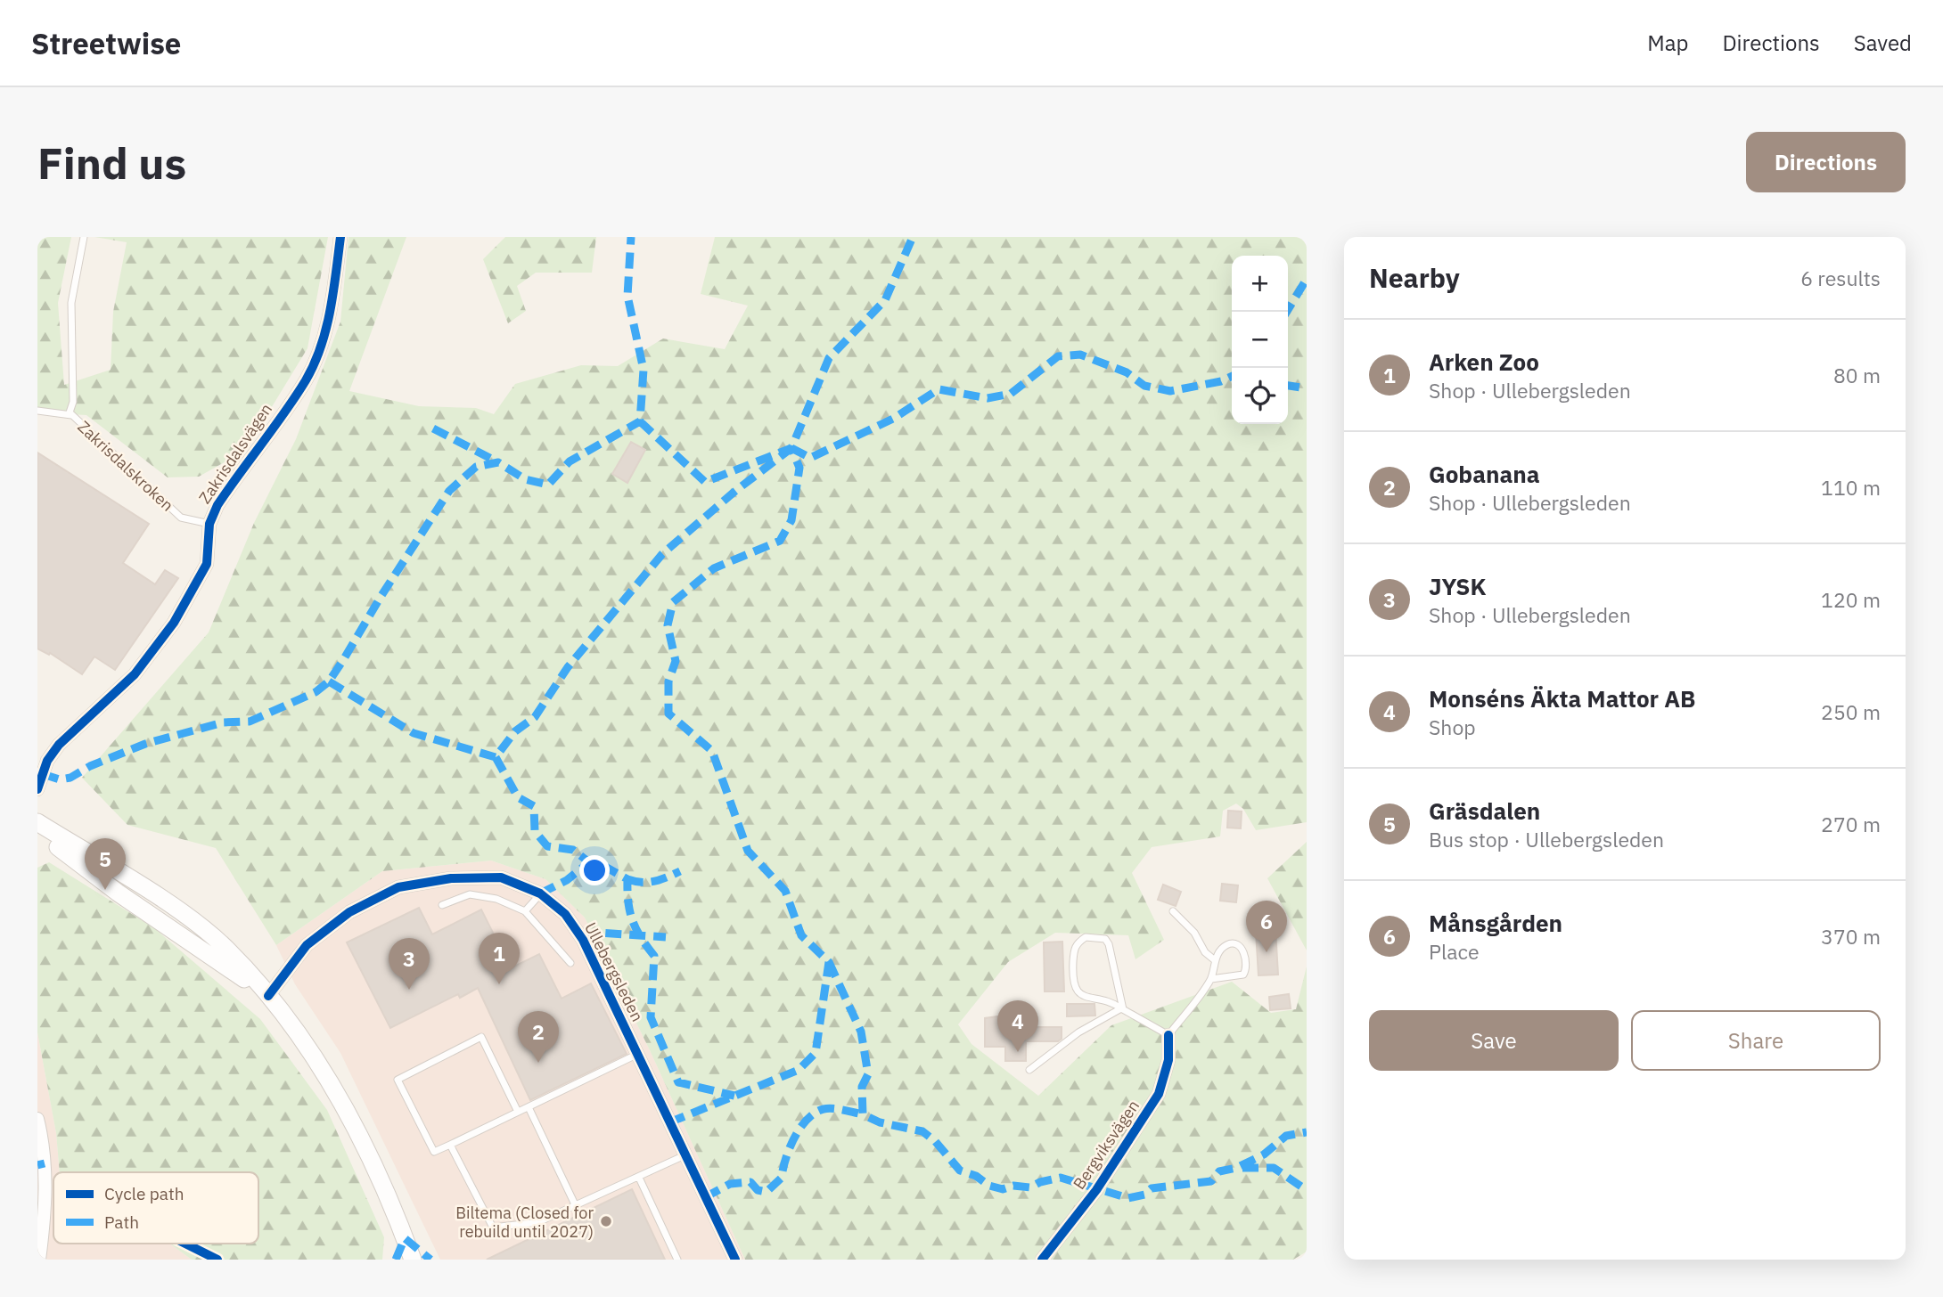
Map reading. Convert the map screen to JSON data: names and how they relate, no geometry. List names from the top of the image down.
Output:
{
  "streets": {
    "street": ["Zakrisdalsvägen", "Ullebergsleden", "Bergviksvägen"],
    "lane": ["Zakrisdalskroken"]
  },
  "crossings": [
    ["Zakrisdalsvägen", "Zakrisdalskroken"]
  ],
  "places": ["Biltema (Closed for rebuild until 2027)"],
  "legend": ["Cycle path", "Path"],
  "page": {
    "header": "Streetwise",
    "nav": ["Map", "Directions", "Saved"],
    "buttons": [
      "Directions",
      ["Save", "Share"]
    ],
    "title": "Find us",
    "heading": ["Nearby", "6 results"],
    "map_buttons": ["+", "−"],
    "list": [
      {
        "mark": "1",
        "name": "Arken Zoo",
        "note": "Shop · Ullebergsleden",
        "value": "80 m"
      },
      {
        "mark": "2",
        "name": "Gobanana",
        "note": "Shop · Ullebergsleden",
        "value": "110 m"
      },
      {
        "mark": "3",
        "name": "JYSK",
        "note": "Shop · Ullebergsleden",
        "value": "120 m"
      },
      {
        "mark": "4",
        "name": "Monséns Äkta Mattor AB",
        "note": "Shop",
        "value": "250 m"
      },
      {
        "mark": "5",
        "name": "Gräsdalen",
        "note": "Bus stop · Ullebergsleden",
        "value": "270 m"
      },
      {
        "mark": "6",
        "name": "Månsgården",
        "note": "Place",
        "value": "370 m"
      }
    ],
    "pins": [
      "5",
      "6",
      "1",
      "3",
      "4",
      "2"
    ]
  }
}
